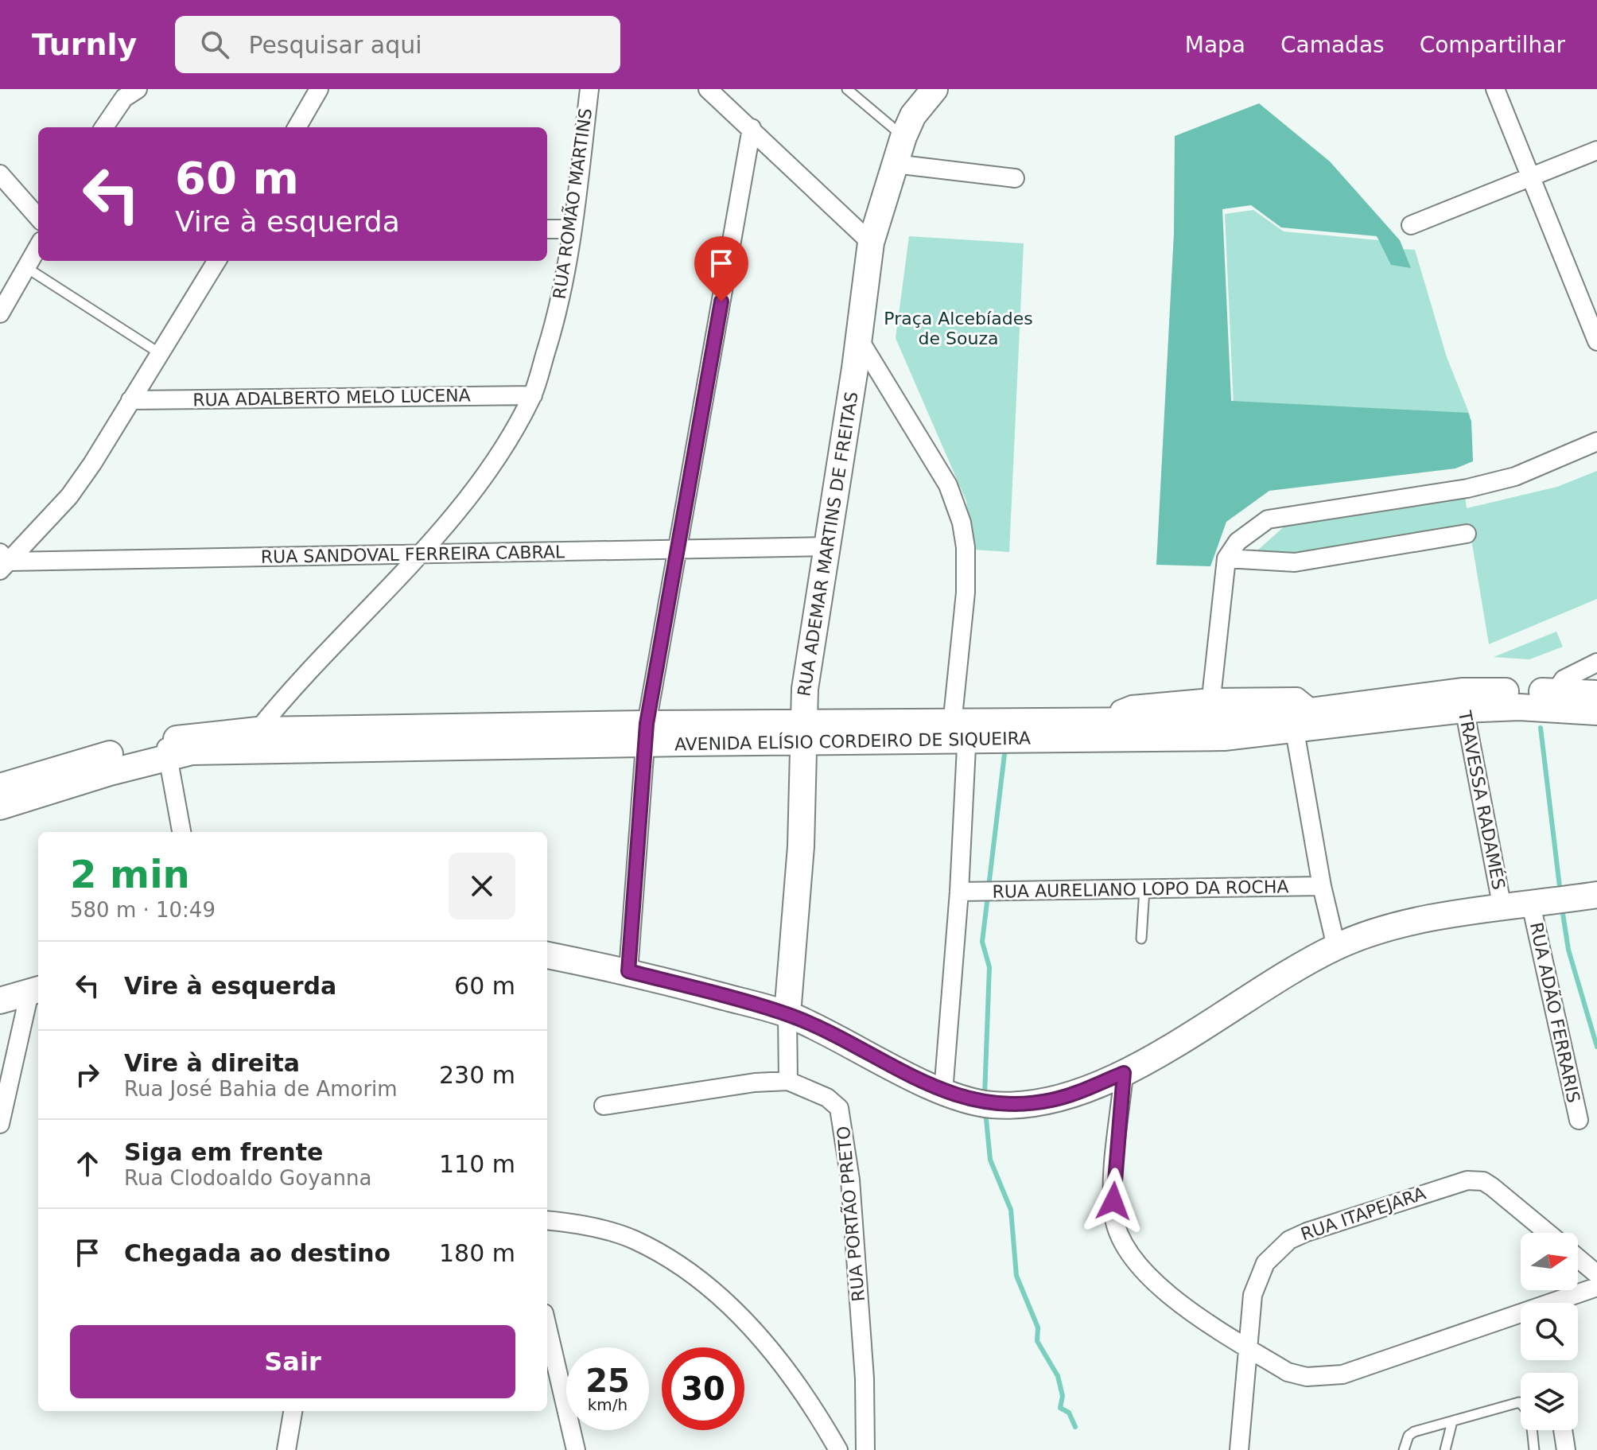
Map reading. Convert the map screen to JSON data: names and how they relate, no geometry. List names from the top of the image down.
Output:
{
  "streets": {
    "main road": ["RUA ADEMAR MARTINS DE FREITAS", "AVENIDA ELÍSIO CORDEIRO DE SIQUEIRA"],
    "street": [
      "RUA ROMÃO MARTINS",
      "RUA ADALBERTO MELO LUCENA",
      "RUA SANDOVAL FERREIRA CABRAL",
      "TRAVESSA RADAMÉS",
      "RUA AURELIANO LOPO DA ROCHA",
      "RUA ADÃO FERRARIS",
      "RUA PORTÃO PRETO",
      "RUA ITAPEJARA"
    ]
  },
  "crossings": [
    ["RUA ROMÃO MARTINS", "RUA ADALBERTO MELO LUCENA"],
    ["RUA ROMÃO MARTINS", "RUA SANDOVAL FERREIRA CABRAL"],
    ["RUA ROMÃO MARTINS", "AVENIDA ELÍSIO CORDEIRO DE SIQUEIRA"],
    ["RUA ADEMAR MARTINS DE FREITAS", "RUA SANDOVAL FERREIRA CABRAL"],
    ["RUA ADEMAR MARTINS DE FREITAS", "AVENIDA ELÍSIO CORDEIRO DE SIQUEIRA"],
    ["AVENIDA ELÍSIO CORDEIRO DE SIQUEIRA", "TRAVESSA RADAMÉS"]
  ],
  "parks": ["Praça Alcebíades de Souza"],
  "north": "right",
  "page": {
    "header": "Turnly",
    "search": "Pesquisar aqui",
    "nav": ["Mapa", "Camadas", "Compartilhar"],
    "turn": ["60 m", "Vire à esquerda"],
    "heading": ["2 min", "580 m · 10:49"],
    "list": [
      {
        "name": "Vire à esquerda",
        "value": "60 m"
      },
      {
        "name": "Vire à direita",
        "note": "Rua José Bahia de Amorim",
        "value": "230 m"
      },
      {
        "name": "Siga em frente",
        "note": "Rua Clodoaldo Goyanna",
        "value": "110 m"
      },
      {
        "name": "Chegada ao destino",
        "value": "180 m"
      }
    ],
    "buttons": "Sair",
    "speed": "25 km/h",
    "limit": "30"
  }
}
